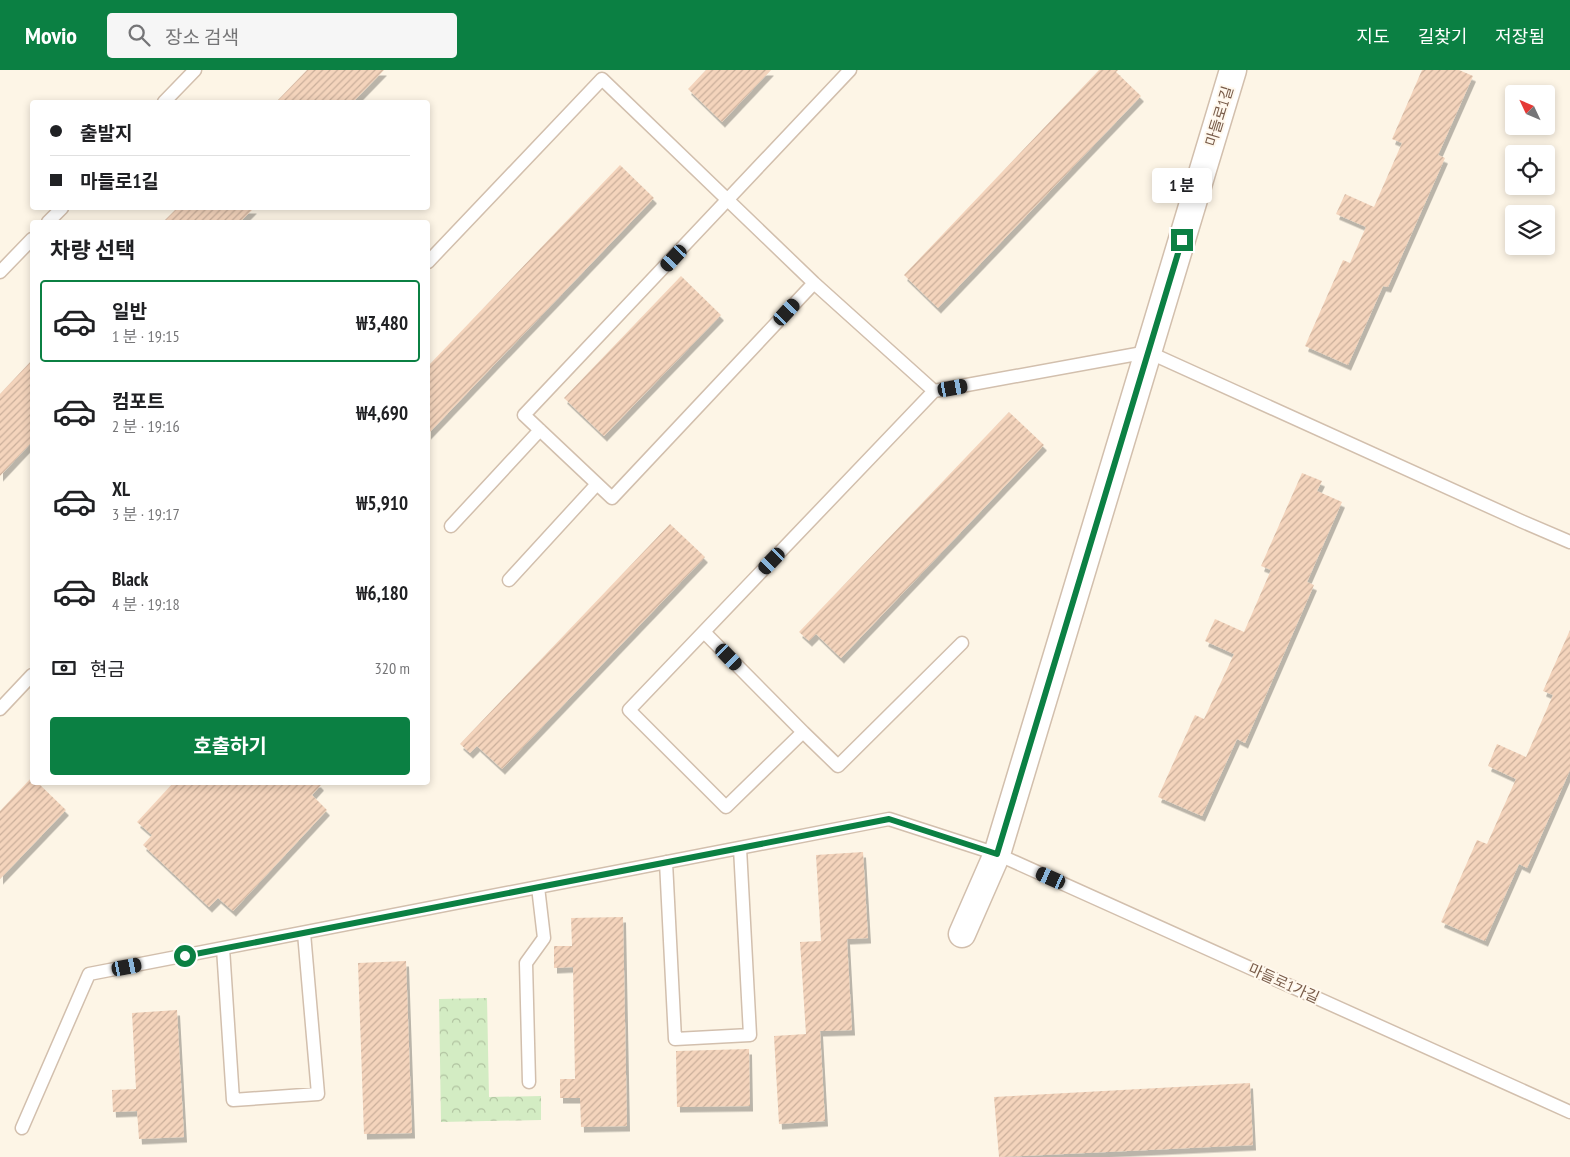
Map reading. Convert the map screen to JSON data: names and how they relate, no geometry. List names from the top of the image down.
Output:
{
  "streets": {
    "street": ["마들로1길"],
    "lane": ["마들로1가길"]
  },
  "crossings": [
    ["마들로1길", "마들로1가길"]
  ],
  "north": "top left",
  "page": {
    "header": "Movio",
    "search": "장소 검색",
    "nav": ["지도", "길찾기", "저장됨"],
    "banner": ["출발지", "마들로1길"],
    "bubble": "1 분",
    "heading": "차량 선택",
    "list": [
      {
        "name": "일반",
        "note": "1 분 · 19:15",
        "value": "₩3,480"
      },
      {
        "name": "컴포트",
        "note": "2 분 · 19:16",
        "value": "₩4,690"
      },
      {
        "name": "XL",
        "note": "3 분 · 19:17",
        "value": "₩5,910"
      },
      {
        "name": "Black",
        "note": "4 분 · 19:18",
        "value": "₩6,180"
      }
    ],
    "pay": ["현금", "320 m"],
    "buttons": "호출하기"
  }
}
